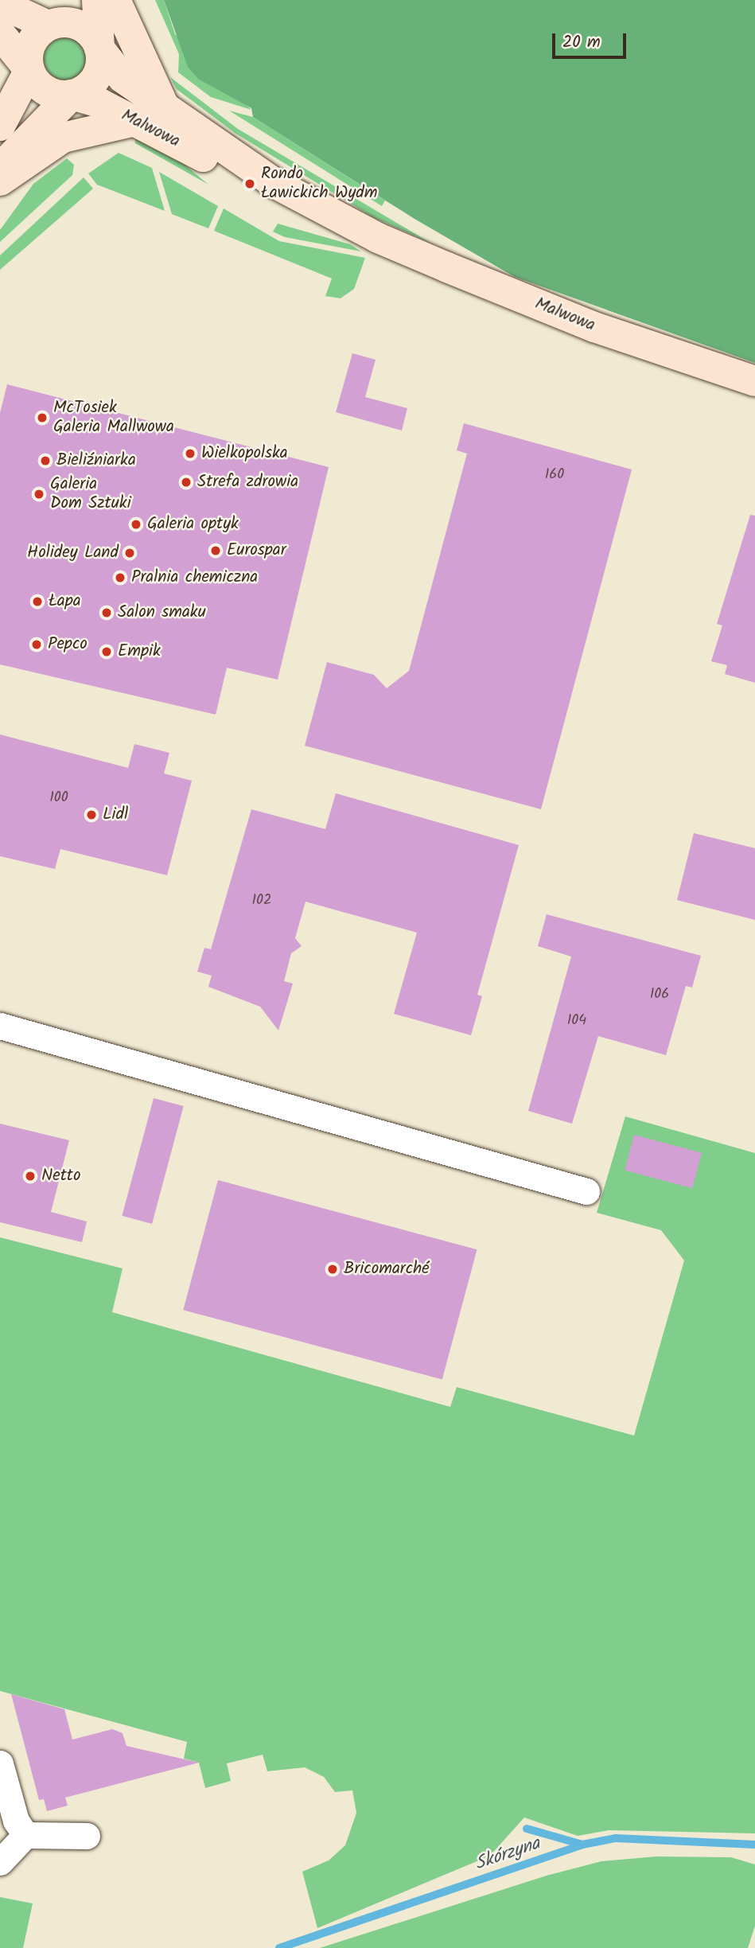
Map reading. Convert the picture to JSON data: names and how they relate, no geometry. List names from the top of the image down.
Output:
{
  "streets": {
    "street": ["Malwowa"]
  },
  "water": ["Skórzyna"],
  "places": [
    "Rondo Ławickich Wydm",
    "McTosiek Galeria Mallwowa",
    "Wielkopolska",
    "Bieliźniarka",
    "Strefa zdrowia",
    "Galeria Dom Sztuki",
    "Galeria optyk",
    "Eurospar",
    "Holidey Land",
    "Pralnia chemiczna",
    "Łapa",
    "Salon smaku",
    "Pepco",
    "Empik",
    "Lidl",
    "Netto",
    "Bricomarché"
  ],
  "house_numbers": [
    "160",
    "100",
    "102",
    "106",
    "104"
  ],
  "scale_bar": "20 m"
}
